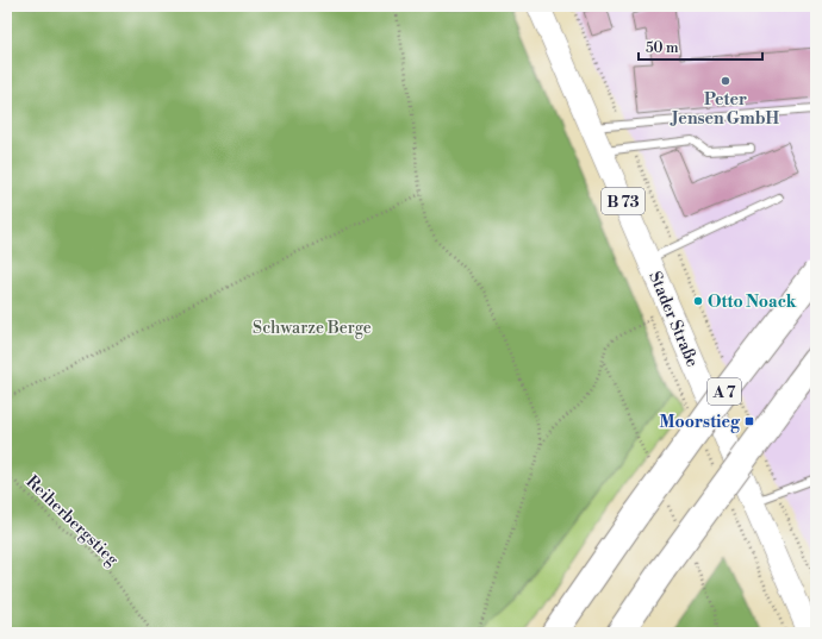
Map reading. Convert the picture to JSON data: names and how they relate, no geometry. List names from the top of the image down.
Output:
{
  "streets": {
    "highway": ["A 7"],
    "main road": ["B 73", "Stader Straße"],
    "path": ["Reiherbergstieg"]
  },
  "parks": ["Schwarze Berge"],
  "places": {
    "other": ["Peter Jensen GmbH", "Otto Noack"],
    "transit": ["Moorstieg"]
  },
  "scale_bar": "50 m"
}
